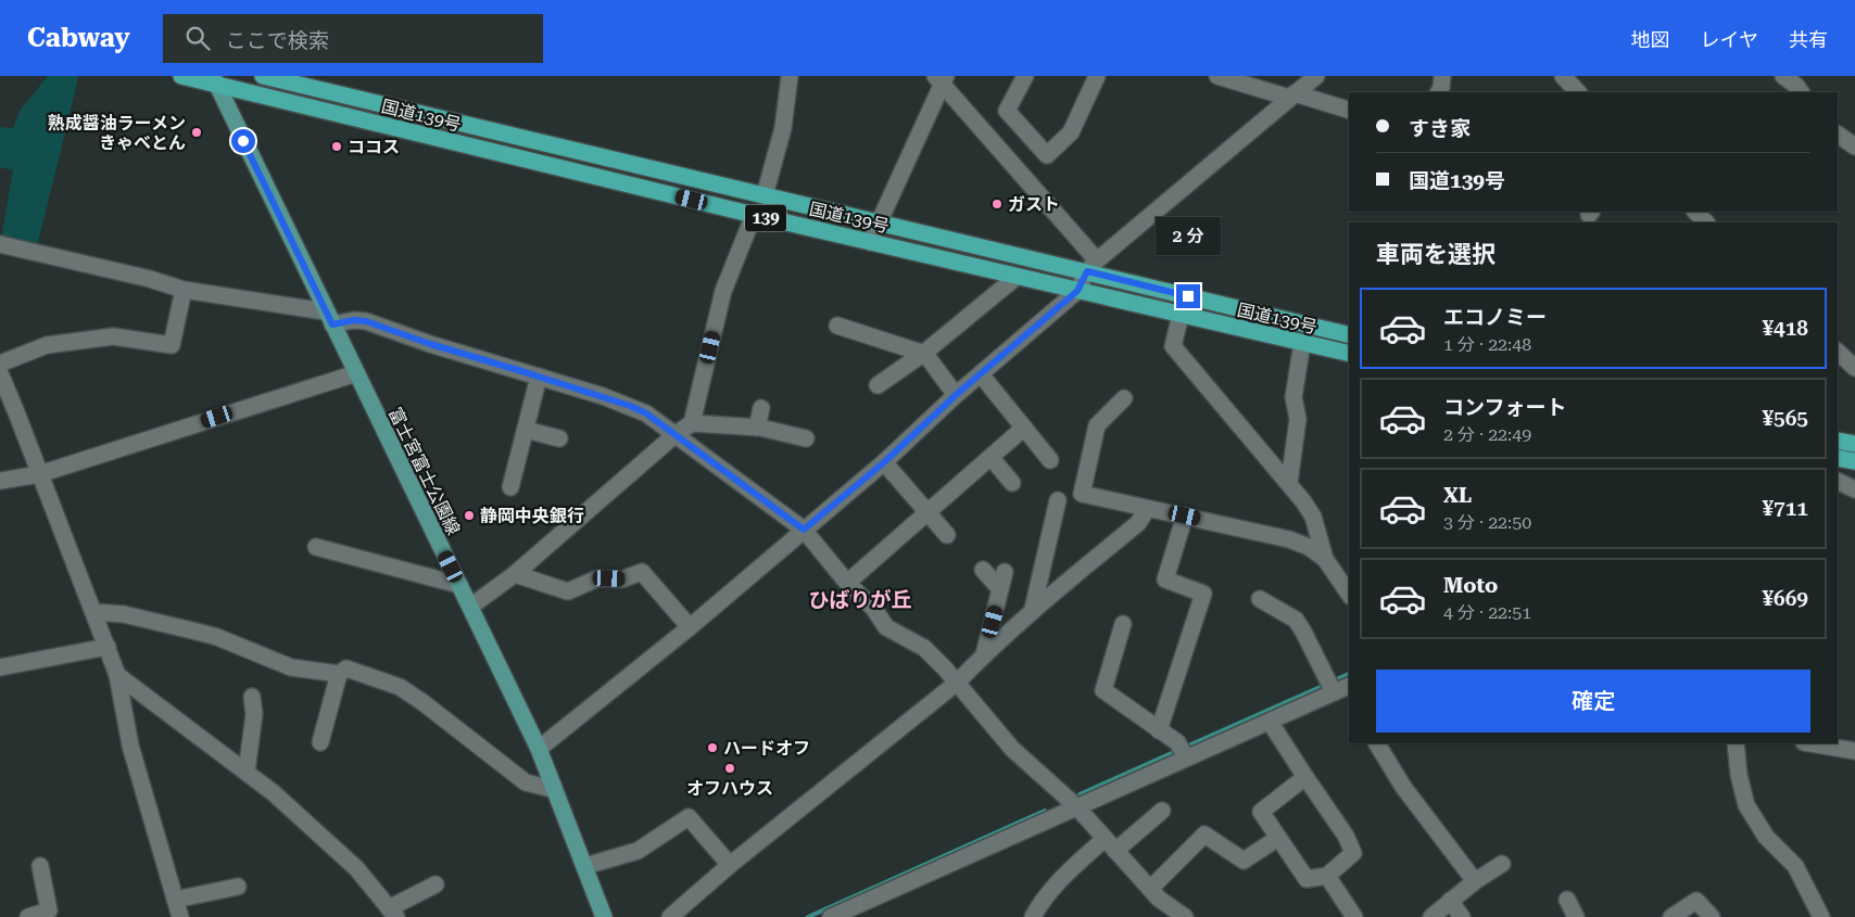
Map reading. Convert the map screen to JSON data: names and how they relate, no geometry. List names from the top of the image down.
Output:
{
  "streets": {
    "highway": ["国道139号", "139"],
    "main road": ["富士宮富士公園線"]
  },
  "crossings": [
    ["国道139号", "富士宮富士公園線"]
  ],
  "districts": ["ひばりが丘"],
  "places": [
    "熟成醤油ラーメン きゃべとん",
    "ココス",
    "ガスト",
    "静岡中央銀行",
    "ハードオフ",
    "オフハウス"
  ],
  "page": {
    "header": "Cabway",
    "search": "ここで検索",
    "nav": ["地図", "レイヤ", "共有"],
    "banner": ["すき家", "国道139号"],
    "bubble": "2 分",
    "heading": "車両を選択",
    "list": [
      {
        "name": "エコノミー",
        "note": "1 分 · 22:48",
        "value": "¥418"
      },
      {
        "name": "コンフォート",
        "note": "2 分 · 22:49",
        "value": "¥565"
      },
      {
        "name": "XL",
        "note": "3 分 · 22:50",
        "value": "¥711"
      },
      {
        "name": "Moto",
        "note": "4 分 · 22:51",
        "value": "¥669"
      }
    ],
    "buttons": "確定"
  }
}
